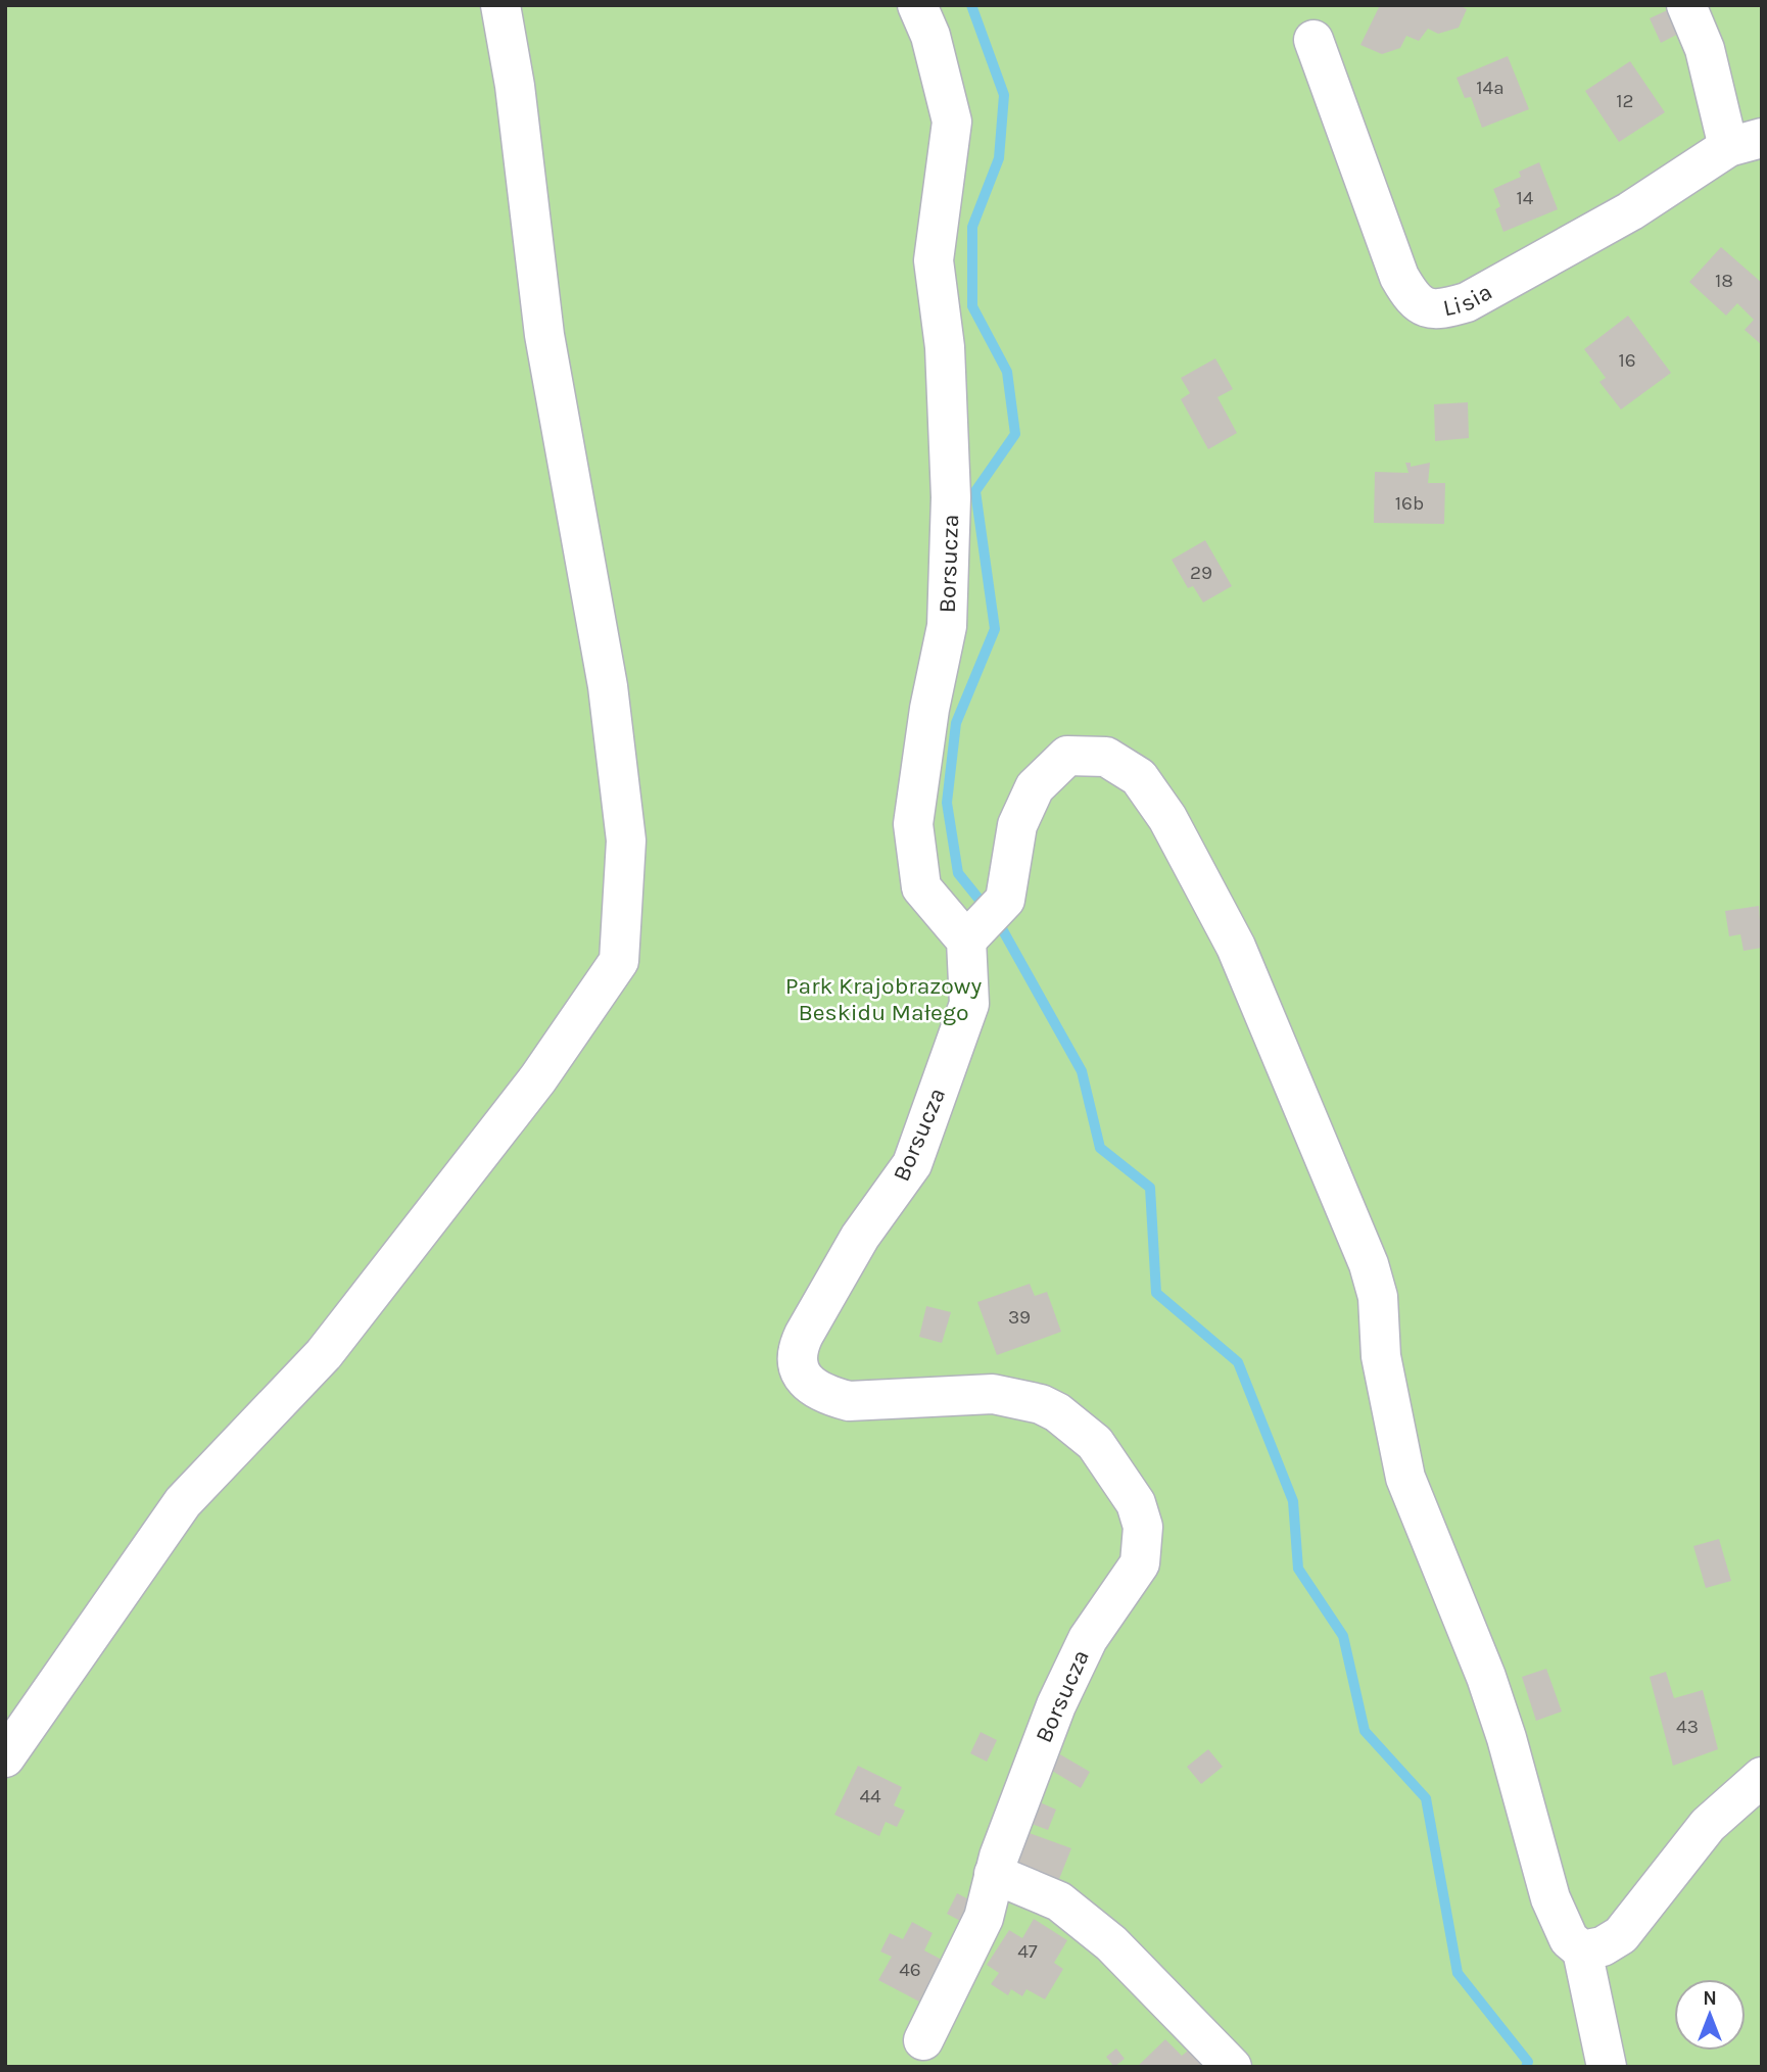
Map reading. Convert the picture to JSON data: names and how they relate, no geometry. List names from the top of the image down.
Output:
{
  "streets": {
    "street": ["Lisia", "Borsucza"]
  },
  "parks": ["Park Krajobrazowy Beskidu Małego"],
  "house_numbers": [
    "14a",
    "12",
    "14",
    "18",
    "16",
    "16b",
    "29",
    "39",
    "43",
    "44",
    "47",
    "46"
  ],
  "north": "top"
}
